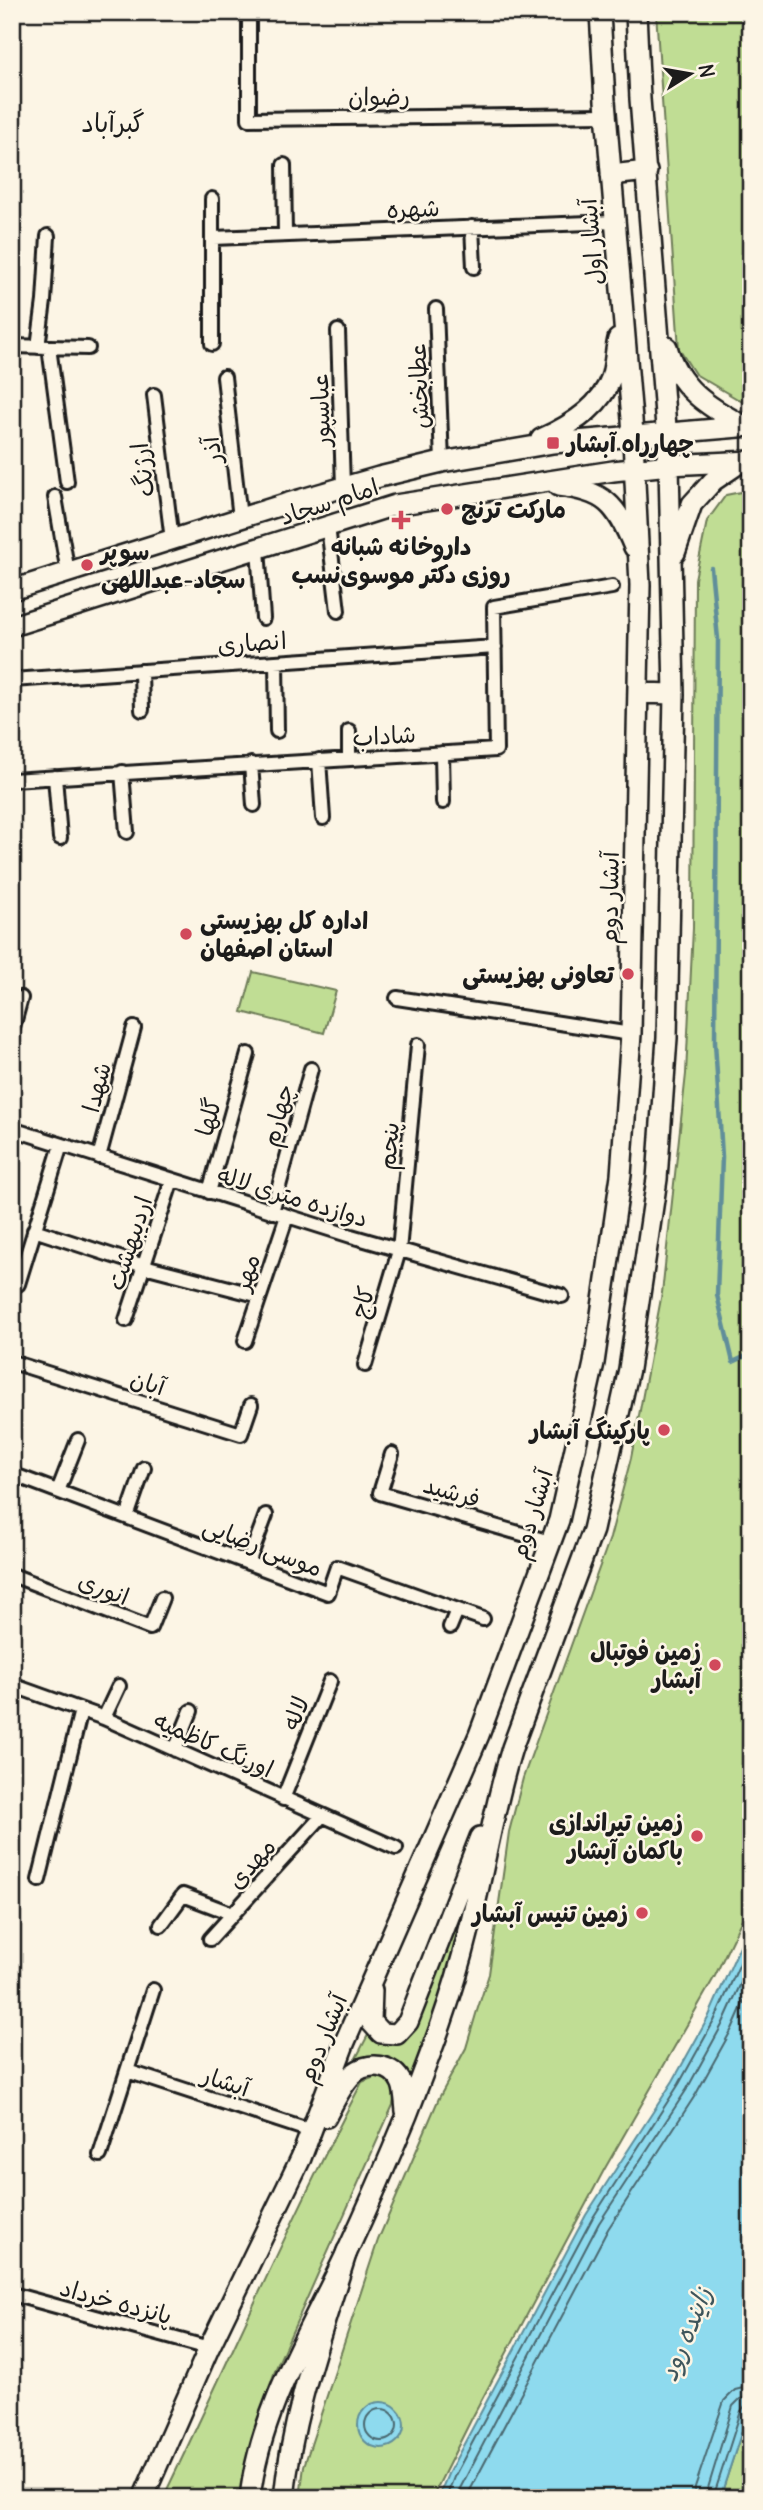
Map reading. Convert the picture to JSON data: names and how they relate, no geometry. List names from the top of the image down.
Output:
{
  "streets": {
    "main road": ["آبشار اول", "امام سجاد", "آبشار دوم"],
    "street": [
      "رضوان",
      "شهره",
      "عطابخش",
      "عباسپور",
      "آذر",
      "ارژنگ",
      "انصاری",
      "شاداب",
      "شهدا",
      "چهارم",
      "گلها",
      "پنجم",
      "دوازده متری لاله",
      "اردیبهشت",
      "مهر",
      "کاج",
      "آبان",
      "فرشید",
      "موسی رضایی",
      "انوری",
      "لاله",
      "اورنگ کاظمیه",
      "مهدی",
      "آبشار",
      "پانزده خرداد"
    ]
  },
  "crossings": [
    ["رضوان", "آبشار اول"],
    ["شهره", "آبشار اول"],
    ["آبشار اول", "امام سجاد"],
    ["آبشار اول", "آبشار دوم"],
    ["عطابخش", "امام سجاد"],
    ["عباسپور", "امام سجاد"],
    ["آذر", "امام سجاد"],
    ["ارژنگ", "امام سجاد"],
    ["امام سجاد", "آبشار دوم"],
    ["انصاری", "شاداب"],
    ["آبشار دوم", "فرشید"],
    ["آبشار دوم", "آبشار"],
    ["آبشار دوم", "پانزده خرداد"],
    ["شهدا", "دوازده متری لاله"],
    ["چهارم", "دوازده متری لاله"],
    ["گلها", "دوازده متری لاله"],
    ["پنجم", "دوازده متری لاله"],
    ["پنجم", "کاج"],
    ["دوازده متری لاله", "اردیبهشت"],
    ["دوازده متری لاله", "مهر"],
    ["دوازده متری لاله", "کاج"],
    ["لاله", "اورنگ کاظمیه"],
    ["اورنگ کاظمیه", "مهدی"]
  ],
  "districts": ["گبرآباد"],
  "water": ["زاینده رود"],
  "places": {
    "transit": ["چهارراه آبشار"],
    "other": [
      "مارکت ترنج",
      "سوپر سجاد-عبداللهی",
      "اداره کل بهزیستی استان اصفهان",
      "تعاونی بهزیستی",
      "پارکینگ آبشار",
      "زمین فوتبال آبشار",
      "زمین تیراندازی باکمان آبشار",
      "زمین تنیس آبشار"
    ],
    "health": ["داروخانه شبانه روزی دکتر موسوی‌نسب"]
  },
  "north": "right"
}
